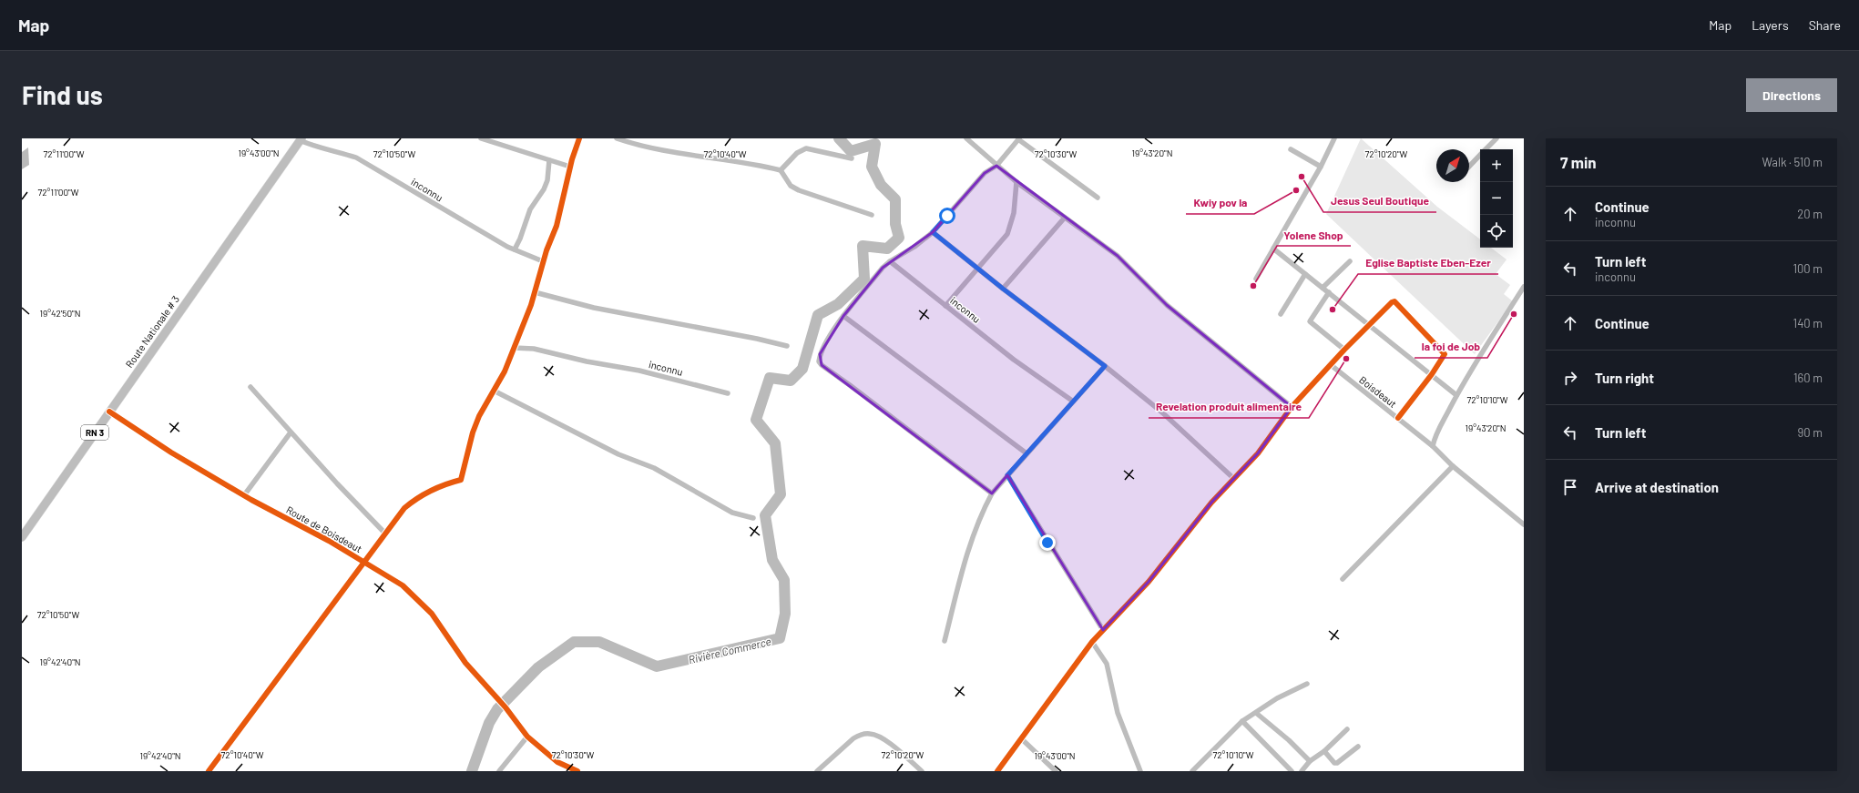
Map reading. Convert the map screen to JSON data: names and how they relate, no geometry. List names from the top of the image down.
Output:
{
  "streets": {
    "main road": ["Route Nationale # 3", "RN 3"],
    "street": ["inconnu", "Boisdeaut", "Route de Boisdeaut"]
  },
  "crossings": [
    ["inconnu", "Route Nationale # 3"],
    ["Route Nationale # 3", "Route de Boisdeaut"]
  ],
  "water": ["Rivière Commerce"],
  "places": [
    "Jesus Seul Boutique",
    "Kwiy pov la",
    "Yolene Shop",
    "Eglise Baptiste Eben-Ezer",
    "la foi de Job",
    "Revelation produit alimentaire"
  ],
  "north": "top right",
  "page": {
    "header": "Map",
    "nav": ["Map", "Layers", "Share"],
    "buttons": "Directions",
    "title": "Find us",
    "heading": ["7 min", "Walk · 510 m"],
    "map_buttons": ["+", "−"],
    "list": [
      ["Continue", "inconnu", "20 m"],
      ["Turn left", "inconnu", "100 m"],
      ["Continue", "140 m"],
      ["Turn right", "160 m"],
      ["Turn left", "90 m"],
      "Arrive at destination"
    ]
  },
  "coordinates": [
    "19°43'00\"N",
    "19°43'20\"N",
    "72°11'00\"W",
    "72°10'50\"W",
    "72°10'40\"W",
    "72°10'30\"W",
    "72°10'20\"W",
    "19°42'50\"N",
    "72°10'10\"W",
    "19°42'40\"N"
  ]
}
